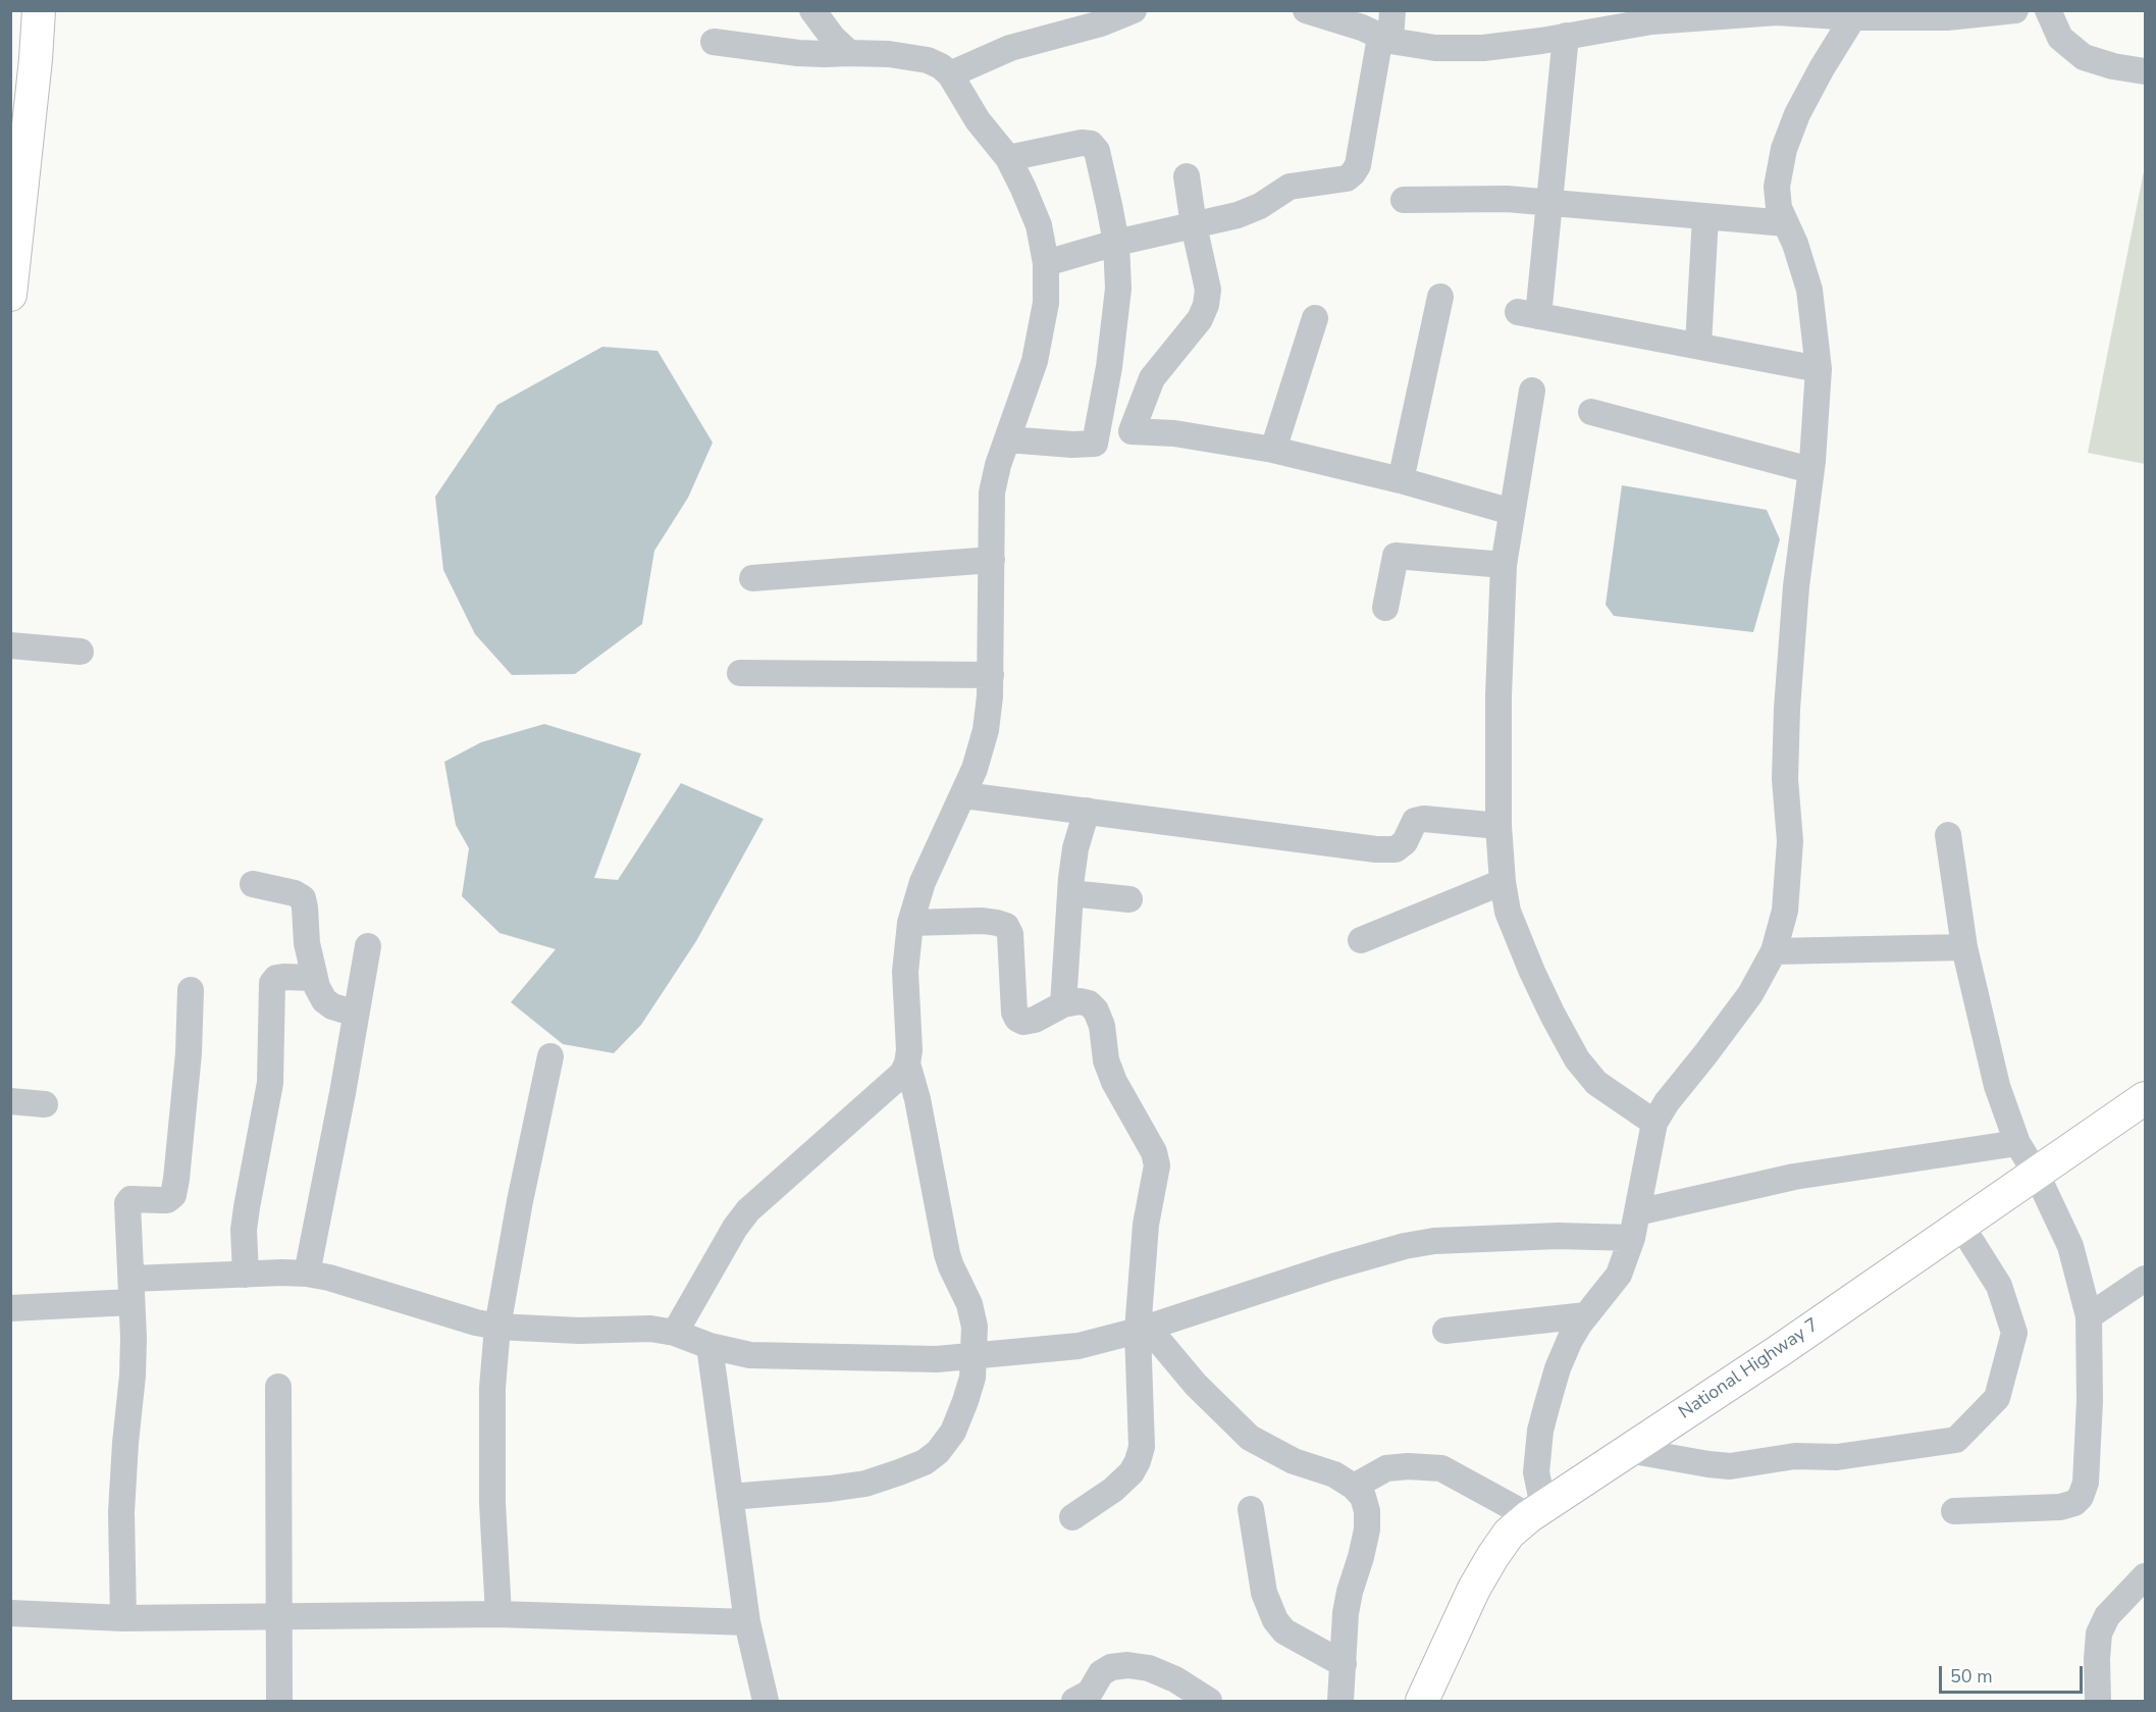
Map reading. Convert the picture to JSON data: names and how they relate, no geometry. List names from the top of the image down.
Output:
{
  "streets": {
    "main road": ["National Highway 7"]
  },
  "scale_bar": "50 m"
}
